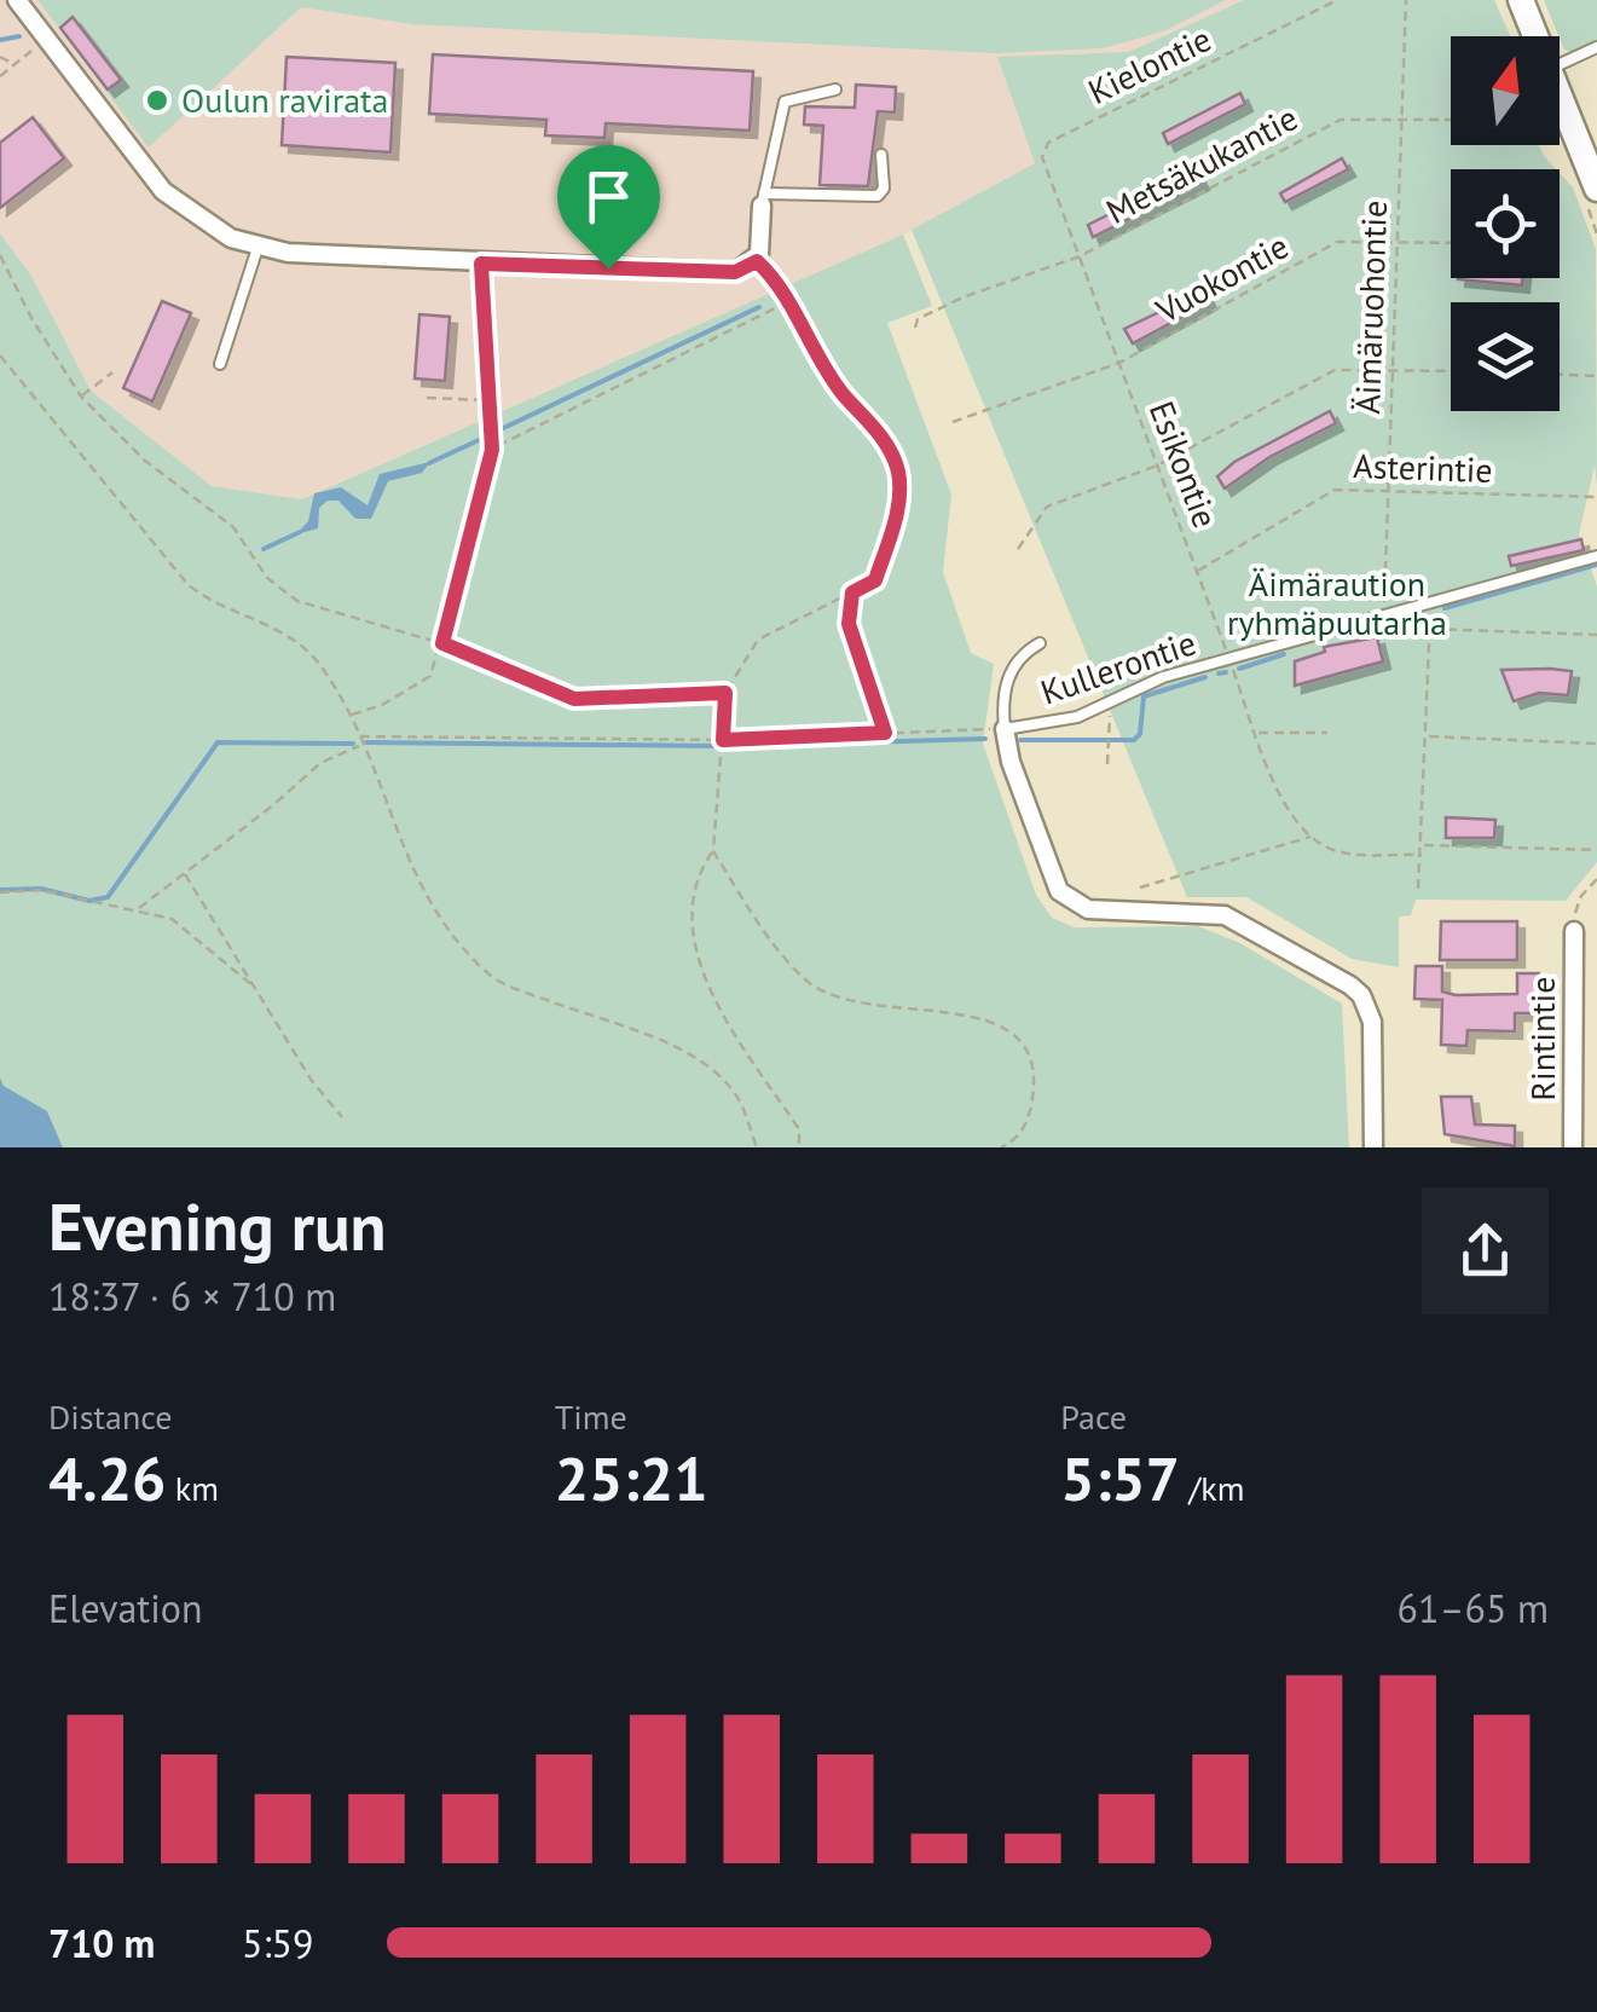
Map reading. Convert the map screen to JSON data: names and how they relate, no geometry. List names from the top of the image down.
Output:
{
  "streets": {
    "street": ["Rintintie"],
    "lane": ["Kullerontie"],
    "path": [
      "Kielontie",
      "Metsäkukantie",
      "Vuokontie",
      "Äimäruohontie",
      "Esikontie",
      "Asterintie"
    ]
  },
  "crossings": [
    ["Kielontie", "Esikontie"],
    ["Metsäkukantie", "Äimäruohontie"],
    ["Metsäkukantie", "Esikontie"],
    ["Vuokontie", "Äimäruohontie"],
    ["Vuokontie", "Esikontie"],
    ["Äimäruohontie", "Asterintie"],
    ["Äimäruohontie", "Kullerontie"],
    ["Esikontie", "Asterintie"],
    ["Esikontie", "Kullerontie"]
  ],
  "parks": ["Äimäraution ryhmäpuutarha"],
  "places": ["Oulun ravirata"],
  "north": "top",
  "page": {
    "heading": ["Evening run", "18:37 · 6 × 710 m"],
    "stats": [
      ["Distance", "4.26 km"],
      ["Time", "25:21"],
      ["Pace", "5:57 /km"]
    ],
    "chart": ["Elevation", "61–65 m"],
    "list": [
      {
        "name": "710 m",
        "note": "5:59"
      }
    ]
  }
}
